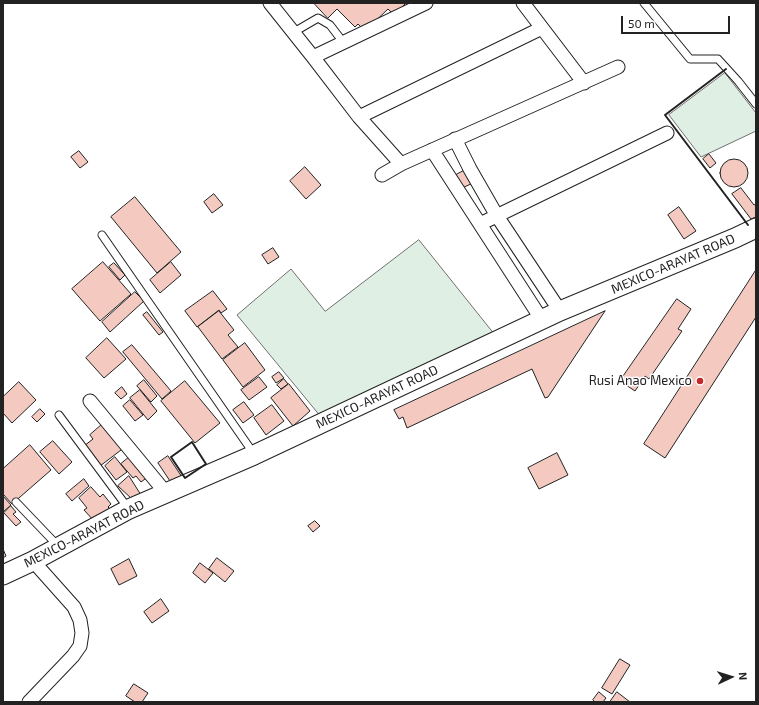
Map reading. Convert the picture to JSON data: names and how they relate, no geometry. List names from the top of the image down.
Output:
{
  "streets": {
    "main road": ["MEXICO-ARAYAT ROAD"]
  },
  "places": ["Rusi Anao Mexico"],
  "scale_bar": "50 m",
  "north": "right"
}
